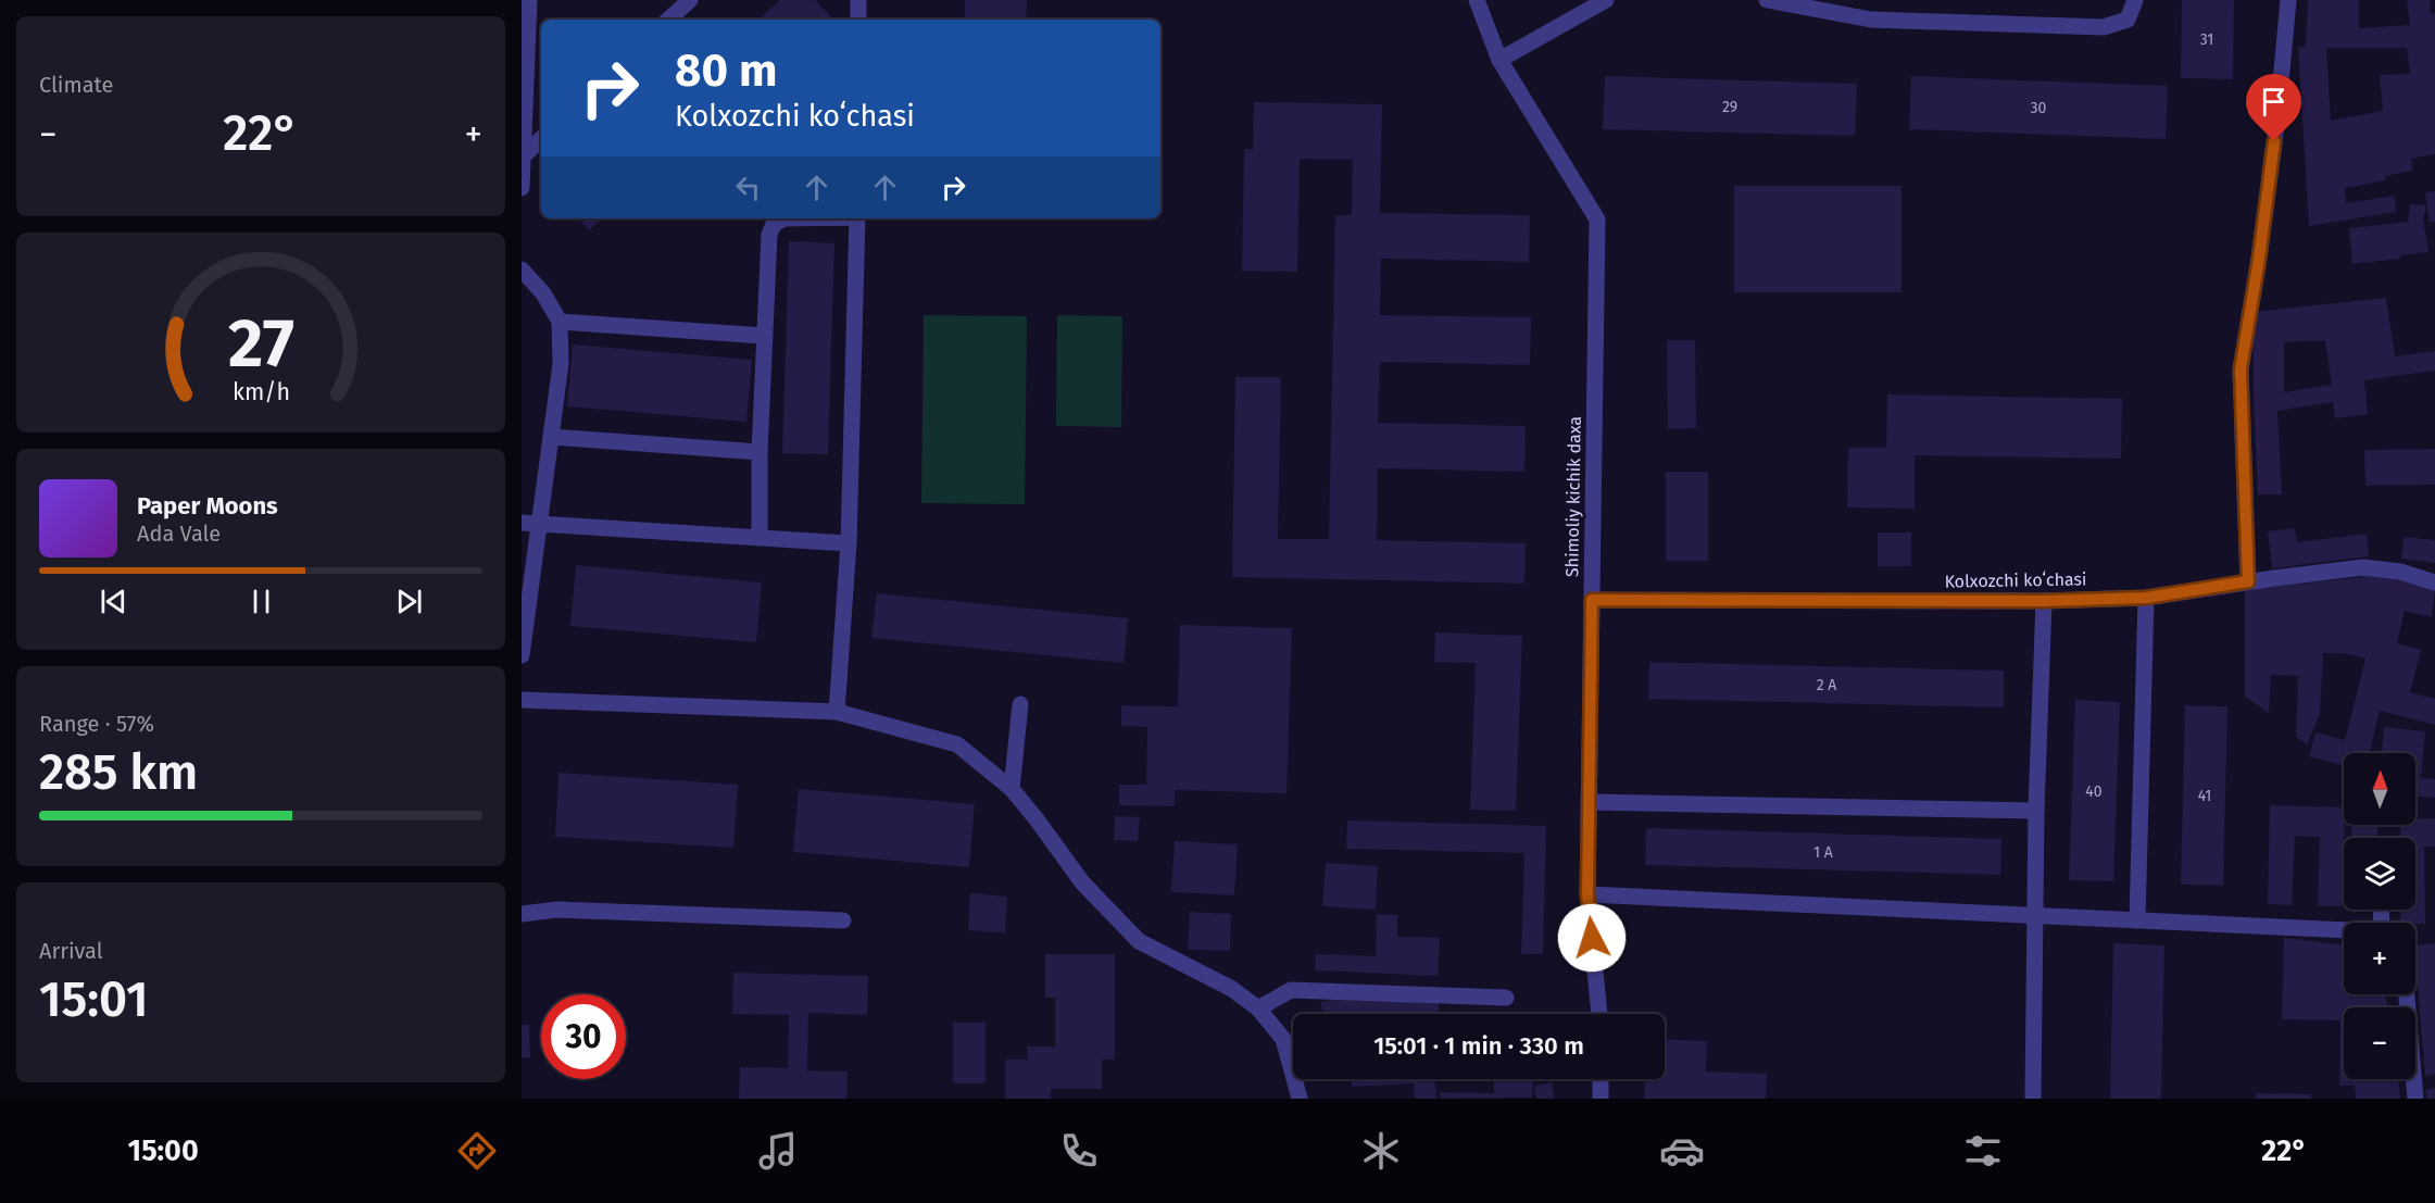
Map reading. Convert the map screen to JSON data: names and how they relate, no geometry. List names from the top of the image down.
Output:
{
  "streets": {
    "street": ["Shimoliy kichik daxa", "Kolxozchi koʻchasi"]
  },
  "crossings": [
    ["Shimoliy kichik daxa", "Kolxozchi koʻchasi"]
  ],
  "house_numbers": [
    "31",
    "29",
    "30",
    "2 А",
    "40",
    "41",
    "1 А"
  ],
  "north": "top",
  "page": {
    "tile": [
      "Climate",
      ["Range · 57%", "285 km"],
      ["Arrival", "15:01"]
    ],
    "turn": ["80 m", "Kolxozchi koʻchasi"],
    "heat": ["−", "22°", "+"],
    "song": ["Paper Moons", "Ada Vale"],
    "map_buttons": ["+", "−"],
    "limit": "30",
    "trip": "15:01 · 1 min · 330 m",
    "tabs": ["15:00", "22°"],
    "gauge": ["27", "km/h"]
  }
}
